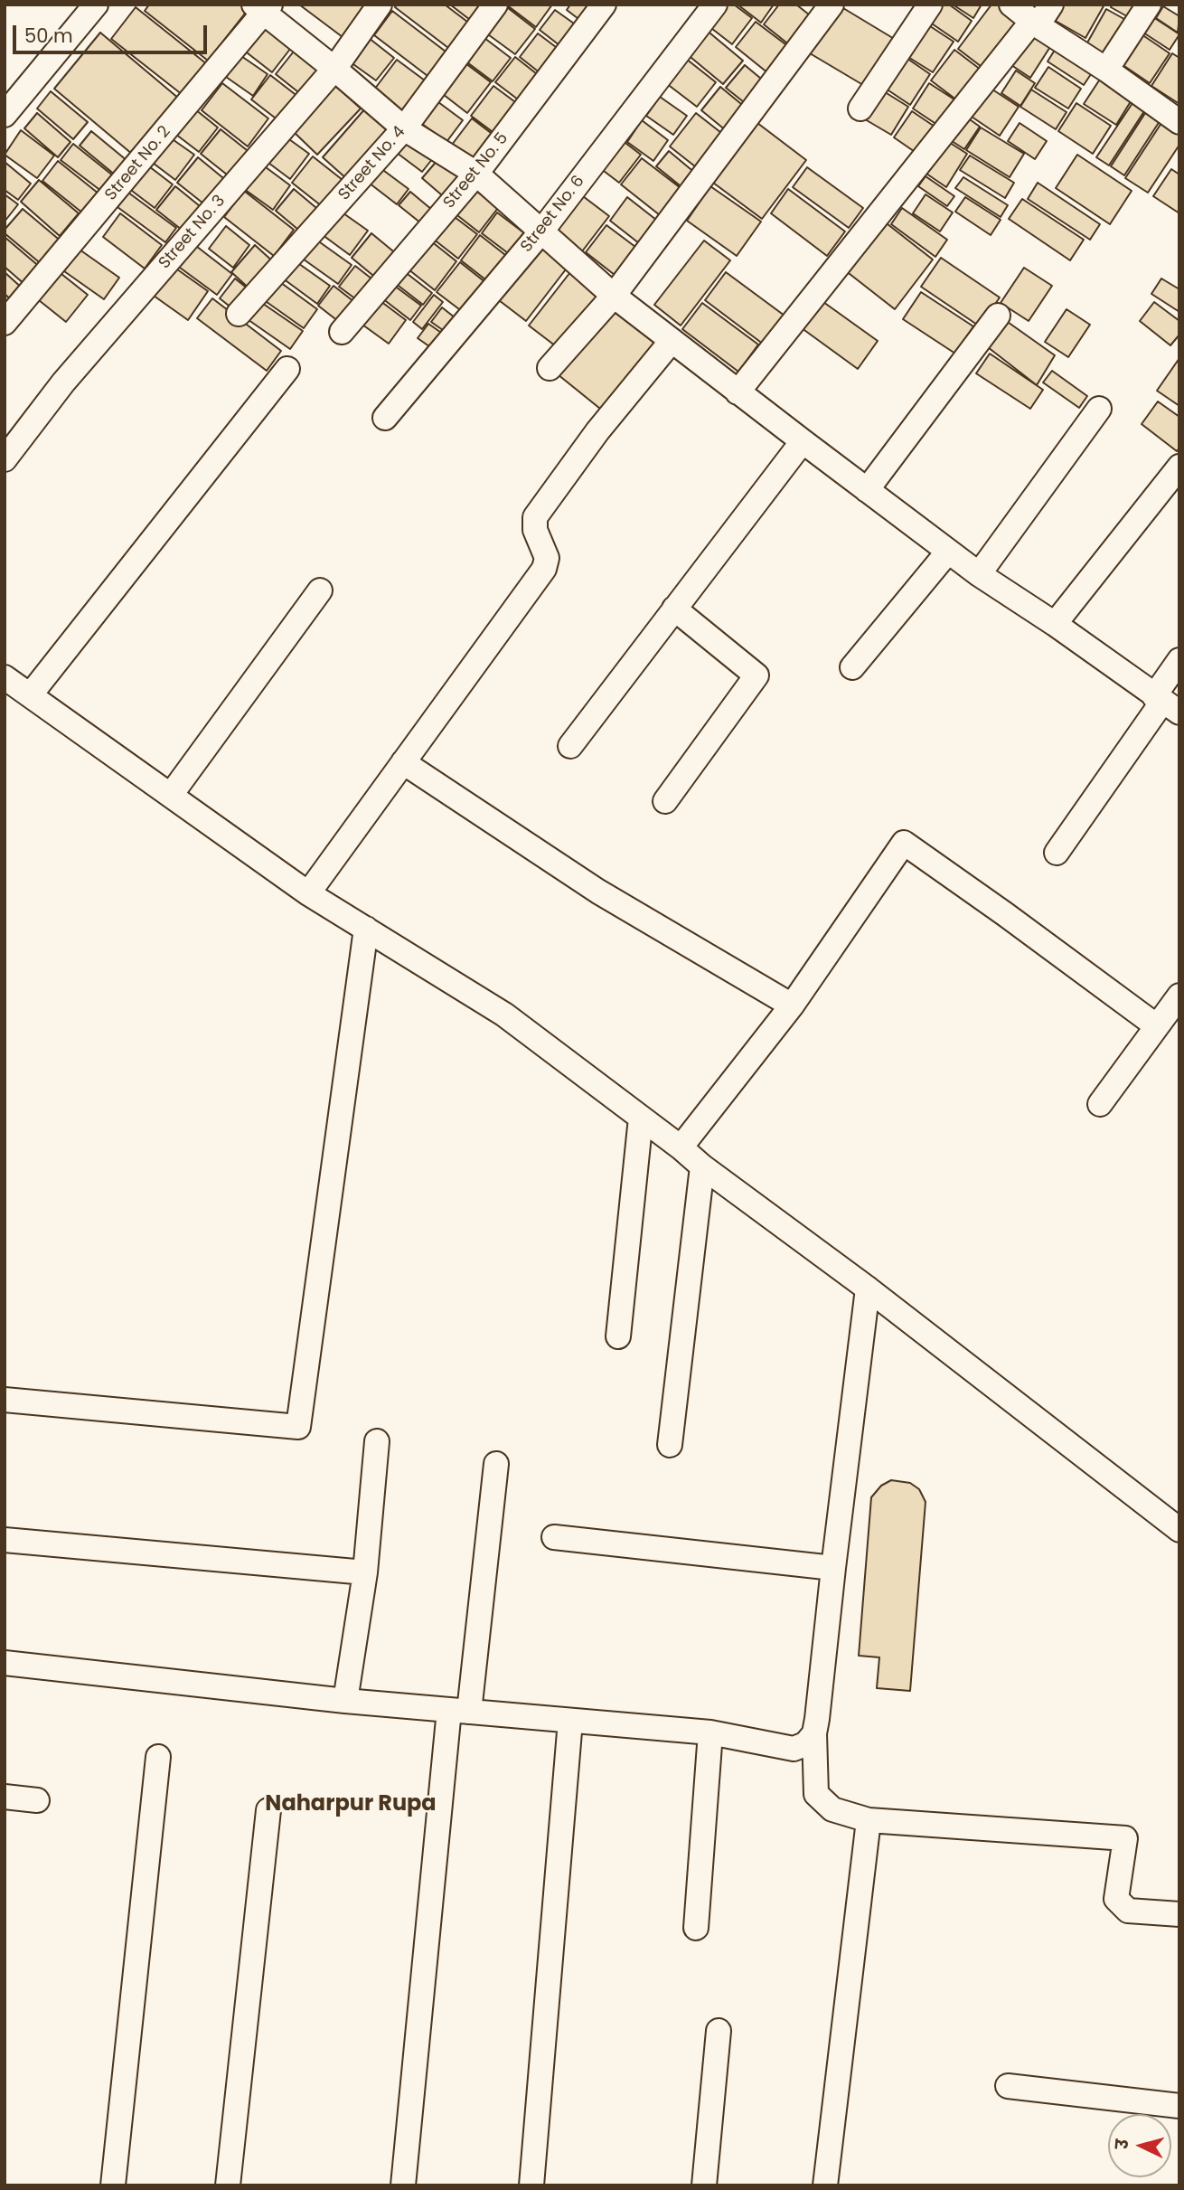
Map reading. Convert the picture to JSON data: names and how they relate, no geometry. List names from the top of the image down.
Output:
{
  "streets": {
    "street": [
      "Street No. 2",
      "Street No. 4",
      "Street No. 5",
      "Street No. 6",
      "Street No. 3"
    ]
  },
  "districts": ["Naharpur Rupa"],
  "scale_bar": "50 m",
  "north": "left"
}
